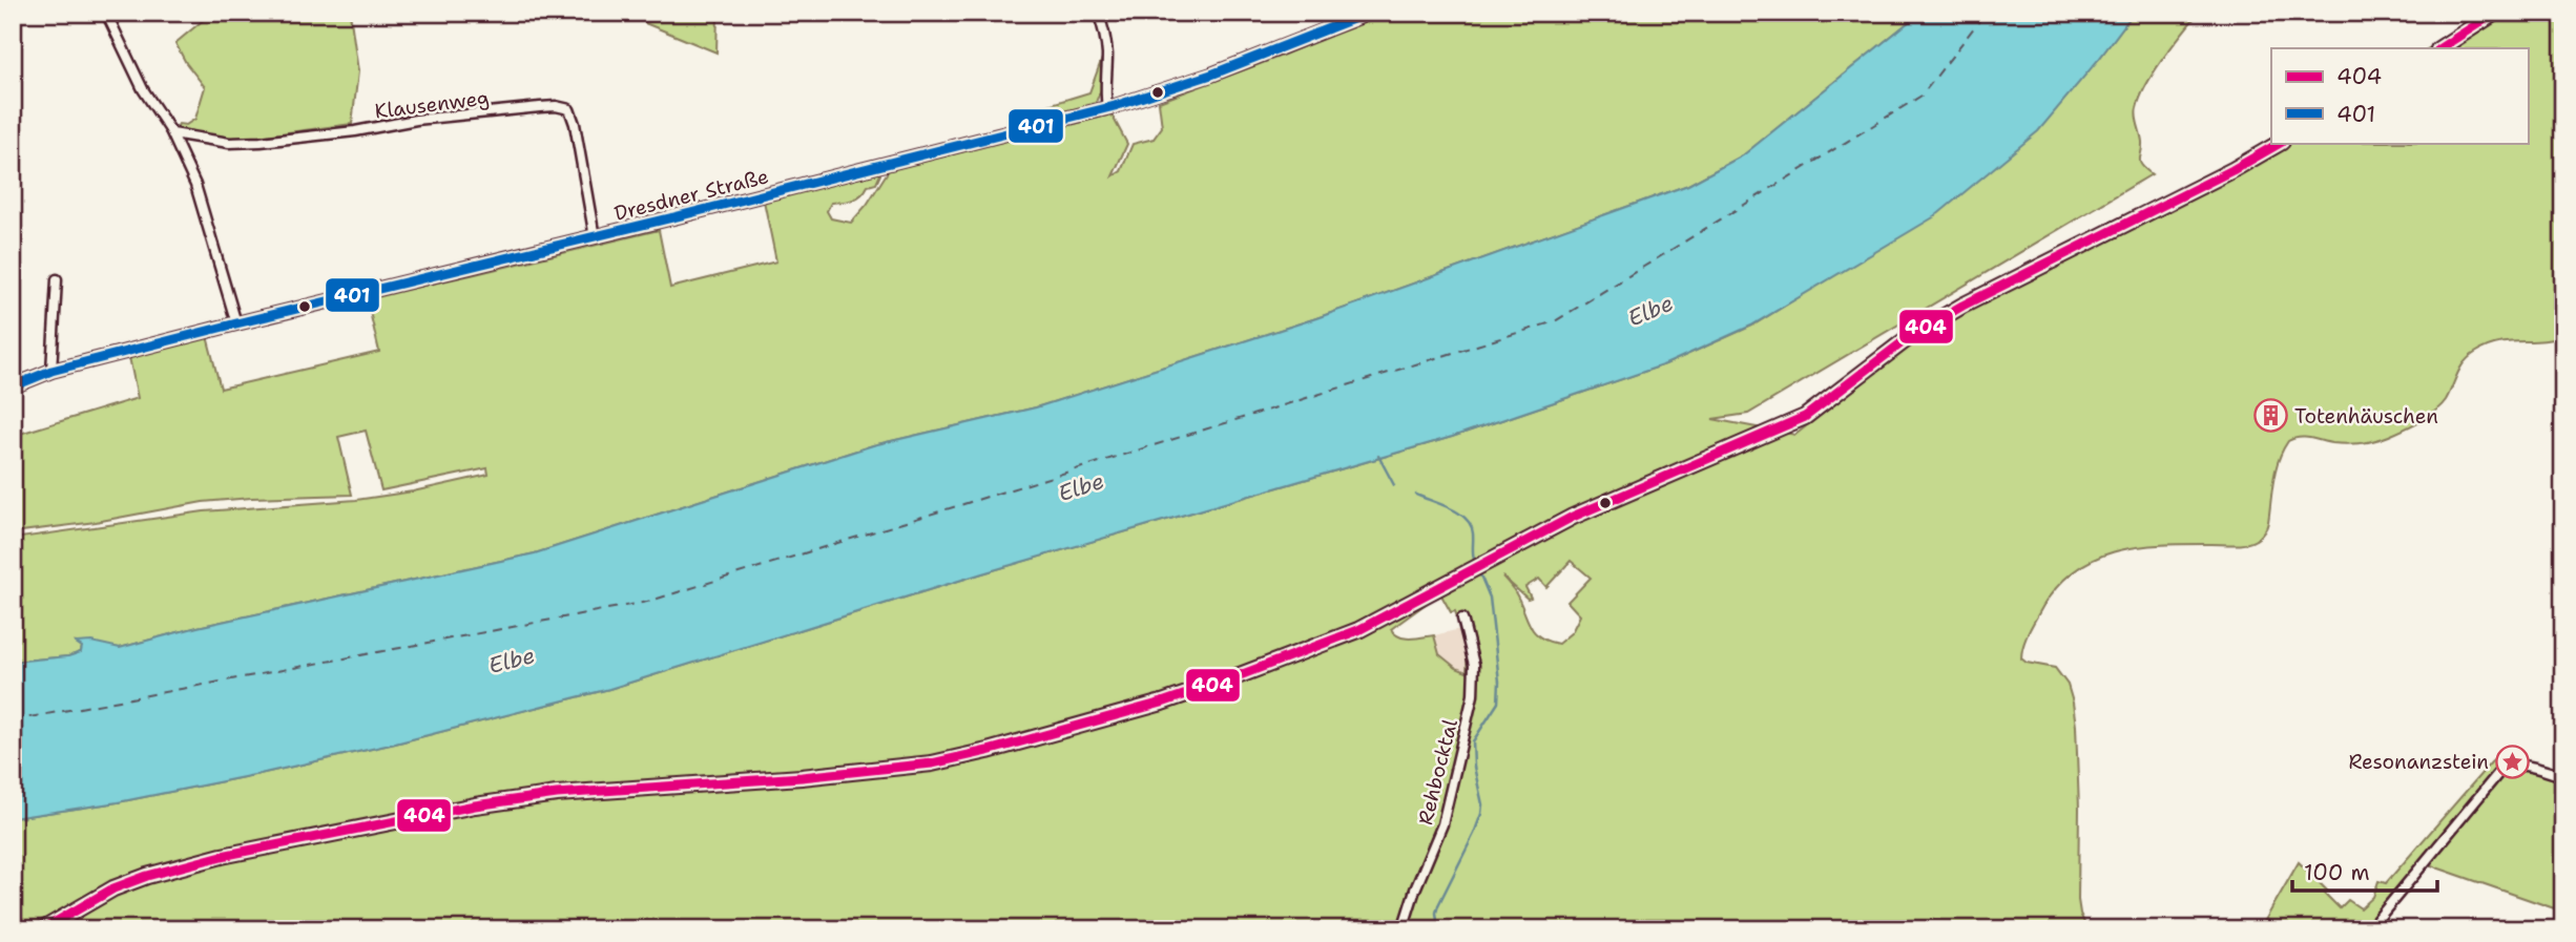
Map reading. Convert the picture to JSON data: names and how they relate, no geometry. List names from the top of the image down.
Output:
{
  "streets": {
    "main road": ["Dresdner Straße"],
    "street": ["Klausenweg", "Rehbocktal"]
  },
  "crossings": [
    ["Klausenweg", "Dresdner Straße"]
  ],
  "water": ["Elbe"],
  "places": {
    "building": ["Totenhäuschen"],
    "place": ["Resonanzstein"]
  },
  "lines": ["transit line 404", "transit line 401"],
  "legend": ["404", "401"],
  "scale_bar": "100 m"
}
